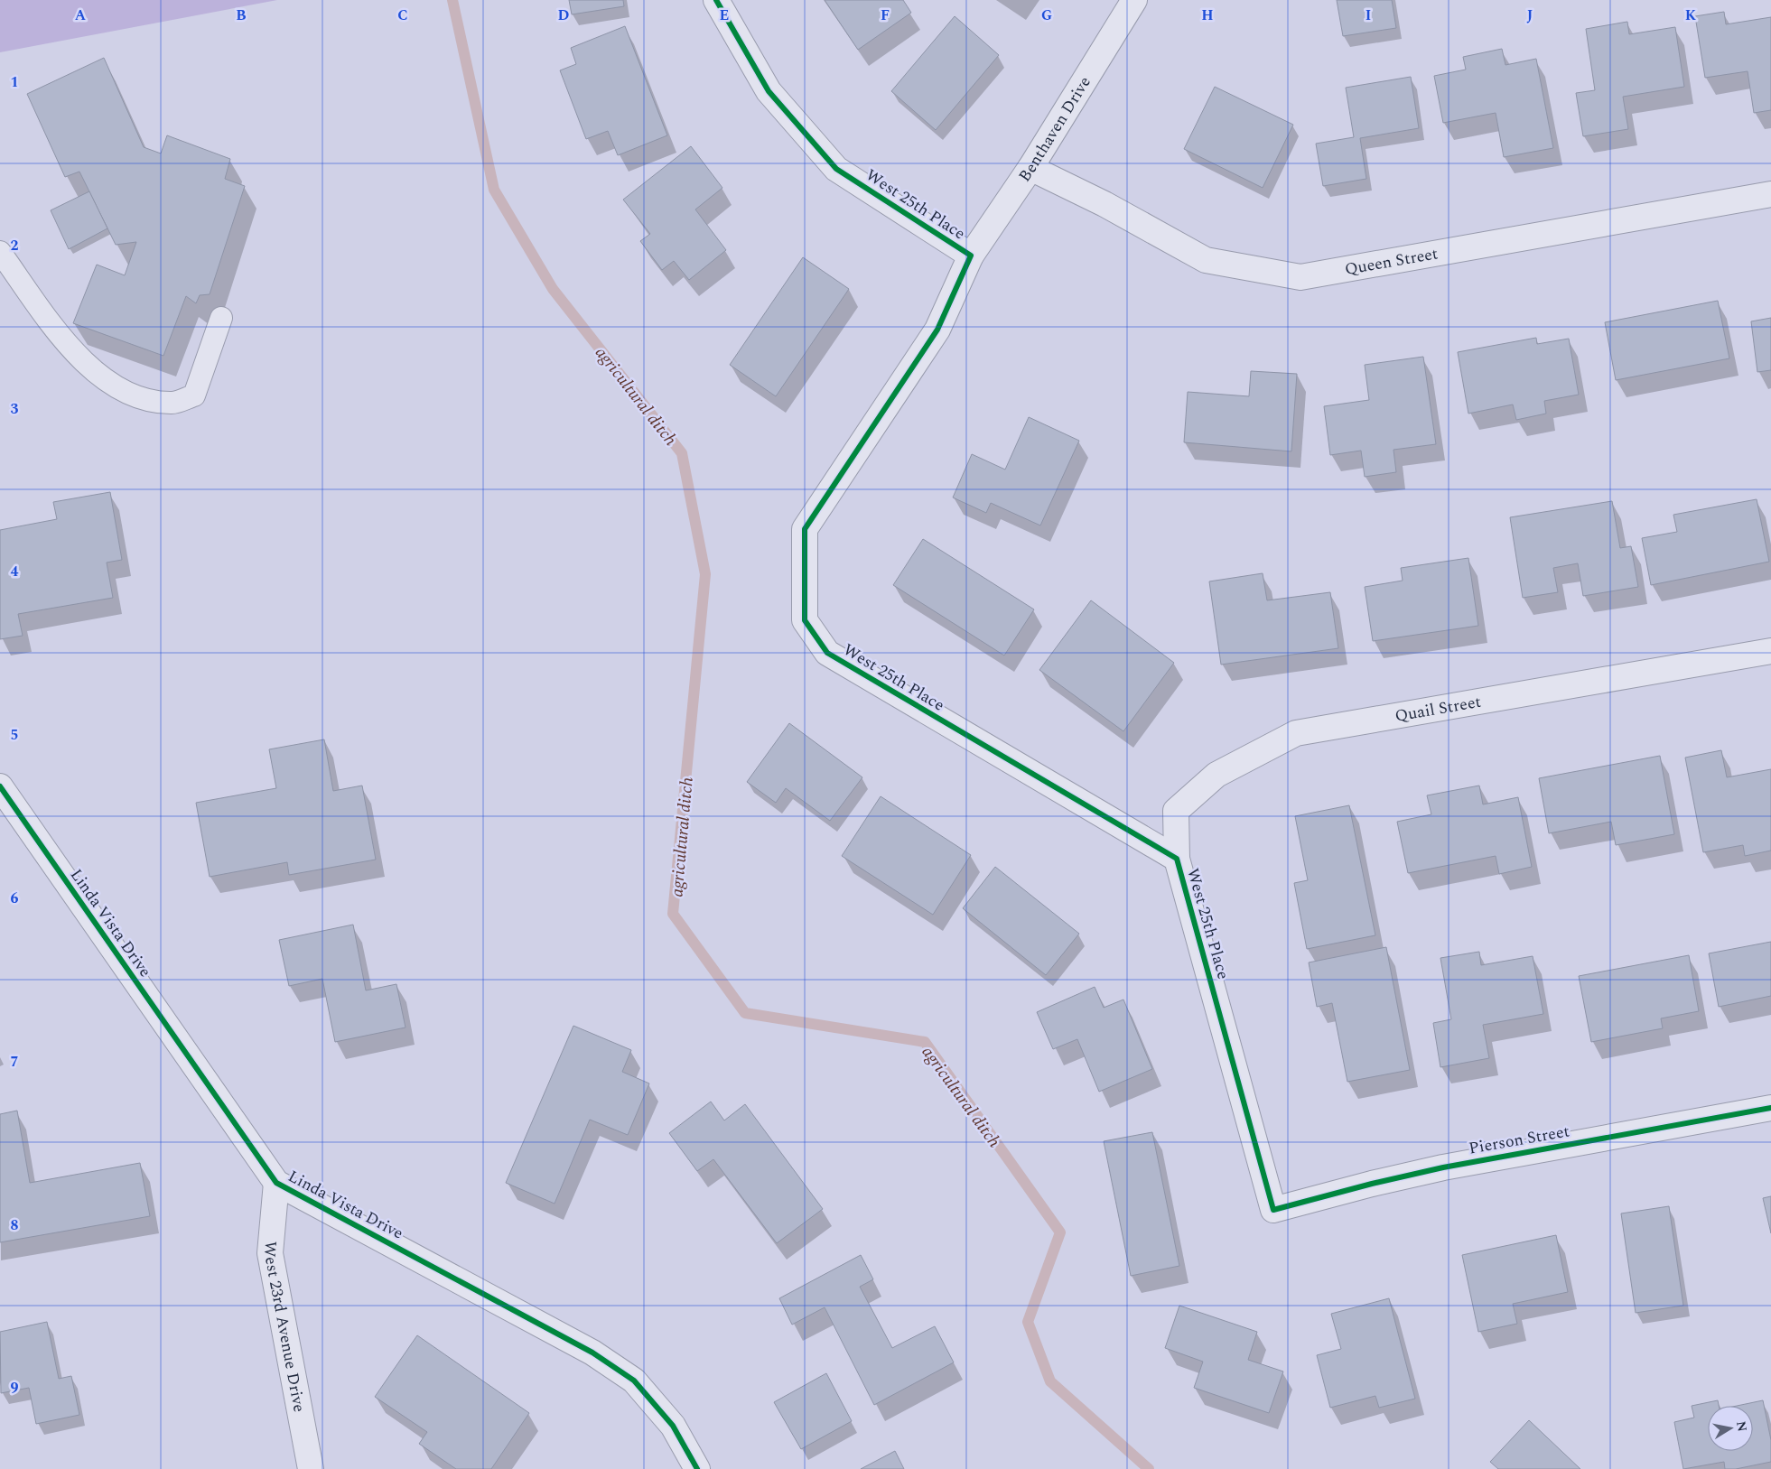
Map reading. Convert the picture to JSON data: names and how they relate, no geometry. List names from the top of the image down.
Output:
{
  "streets": {
    "street": [
      "Benthaven Drive",
      "West 25th Place",
      "Queen Street",
      "Quail Street",
      "Linda Vista Drive",
      "Pierson Street",
      "West 23rd Avenue Drive"
    ]
  },
  "crossings": [
    ["Benthaven Drive", "West 25th Place"],
    ["Benthaven Drive", "Queen Street"],
    ["West 25th Place", "Quail Street"],
    ["West 25th Place", "Pierson Street"],
    ["Linda Vista Drive", "West 23rd Avenue Drive"]
  ],
  "water": ["agricultural ditch"],
  "north": "right",
  "grid": {
    "columns": [
      "A",
      "B",
      "C",
      "D",
      "E",
      "F",
      "G",
      "H",
      "I",
      "J",
      "K"
    ],
    "rows": [
      "1",
      "2",
      "3",
      "4",
      "5",
      "6",
      "7",
      "8",
      "9"
    ]
  }
}
